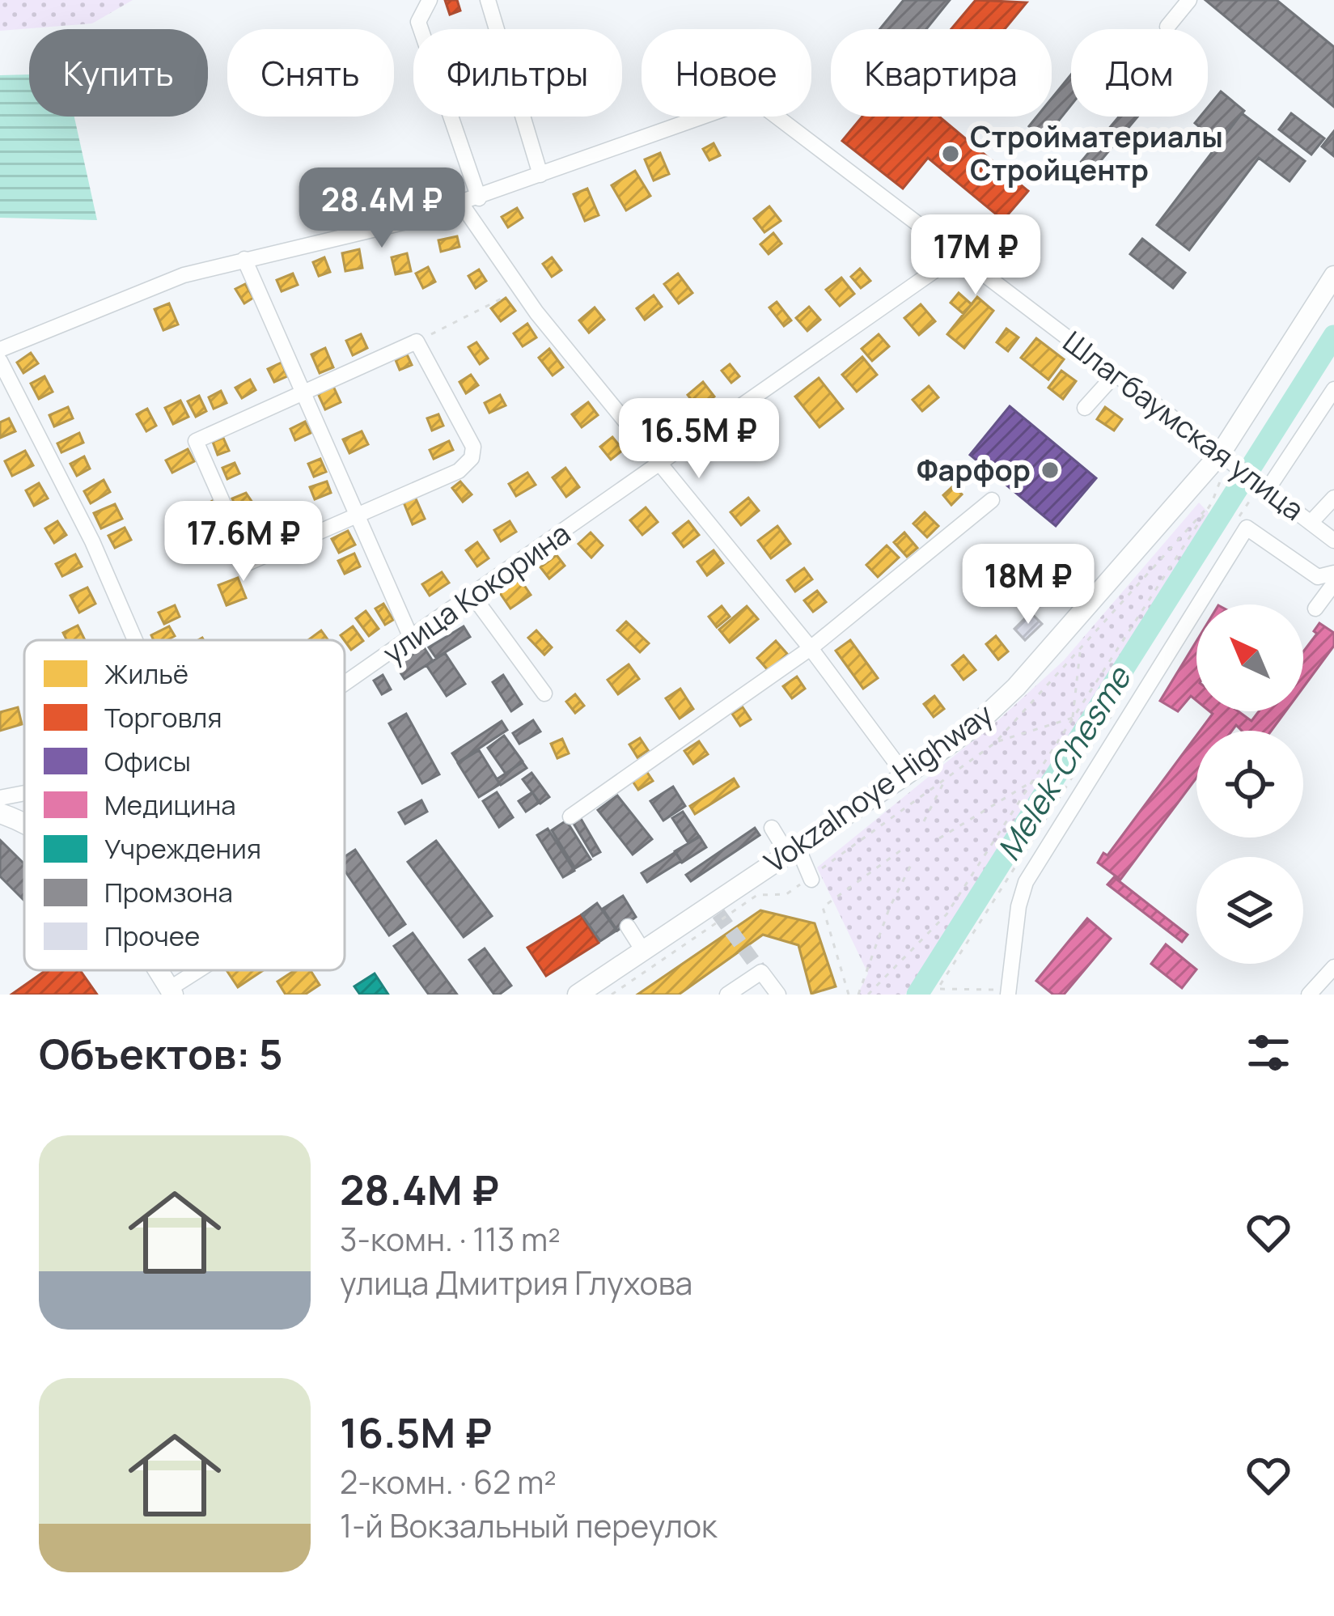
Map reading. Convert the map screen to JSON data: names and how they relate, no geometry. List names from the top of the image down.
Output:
{
  "streets": {
    "main road": ["Vokzalnoye Highway"],
    "street": ["Шлагбаумская улица", "улица Кокорина"]
  },
  "crossings": [
    ["Шлагбаумская улица", "улица Кокорина"],
    ["Шлагбаумская улица", "Vokzalnoye Highway"]
  ],
  "water": ["Melek-Chesme"],
  "places": ["Стройматериалы Стройцентр", "Фарфор"],
  "legend": [
    "Жильё",
    "Торговля",
    "Офисы",
    "Медицина",
    "Учреждения",
    "Промзона",
    "Прочее"
  ],
  "north": "top left",
  "page": {
    "chip": [
      "Купить",
      "Снять",
      "Фильтры",
      "Новое",
      "Квартира",
      "Дом"
    ],
    "price": [
      "28.4M ₽",
      "17M ₽",
      "16.5M ₽",
      "17.6M ₽",
      "18M ₽"
    ],
    "heading": "Объектов: 5",
    "list": [
      {
        "name": "28.4M ₽",
        "note": "3-комн. · 113 m² · улица Дмитрия Глухова"
      },
      {
        "name": "16.5M ₽",
        "note": "2-комн. · 62 m² · 1-й Вокзальный переулок"
      }
    ]
  }
}
